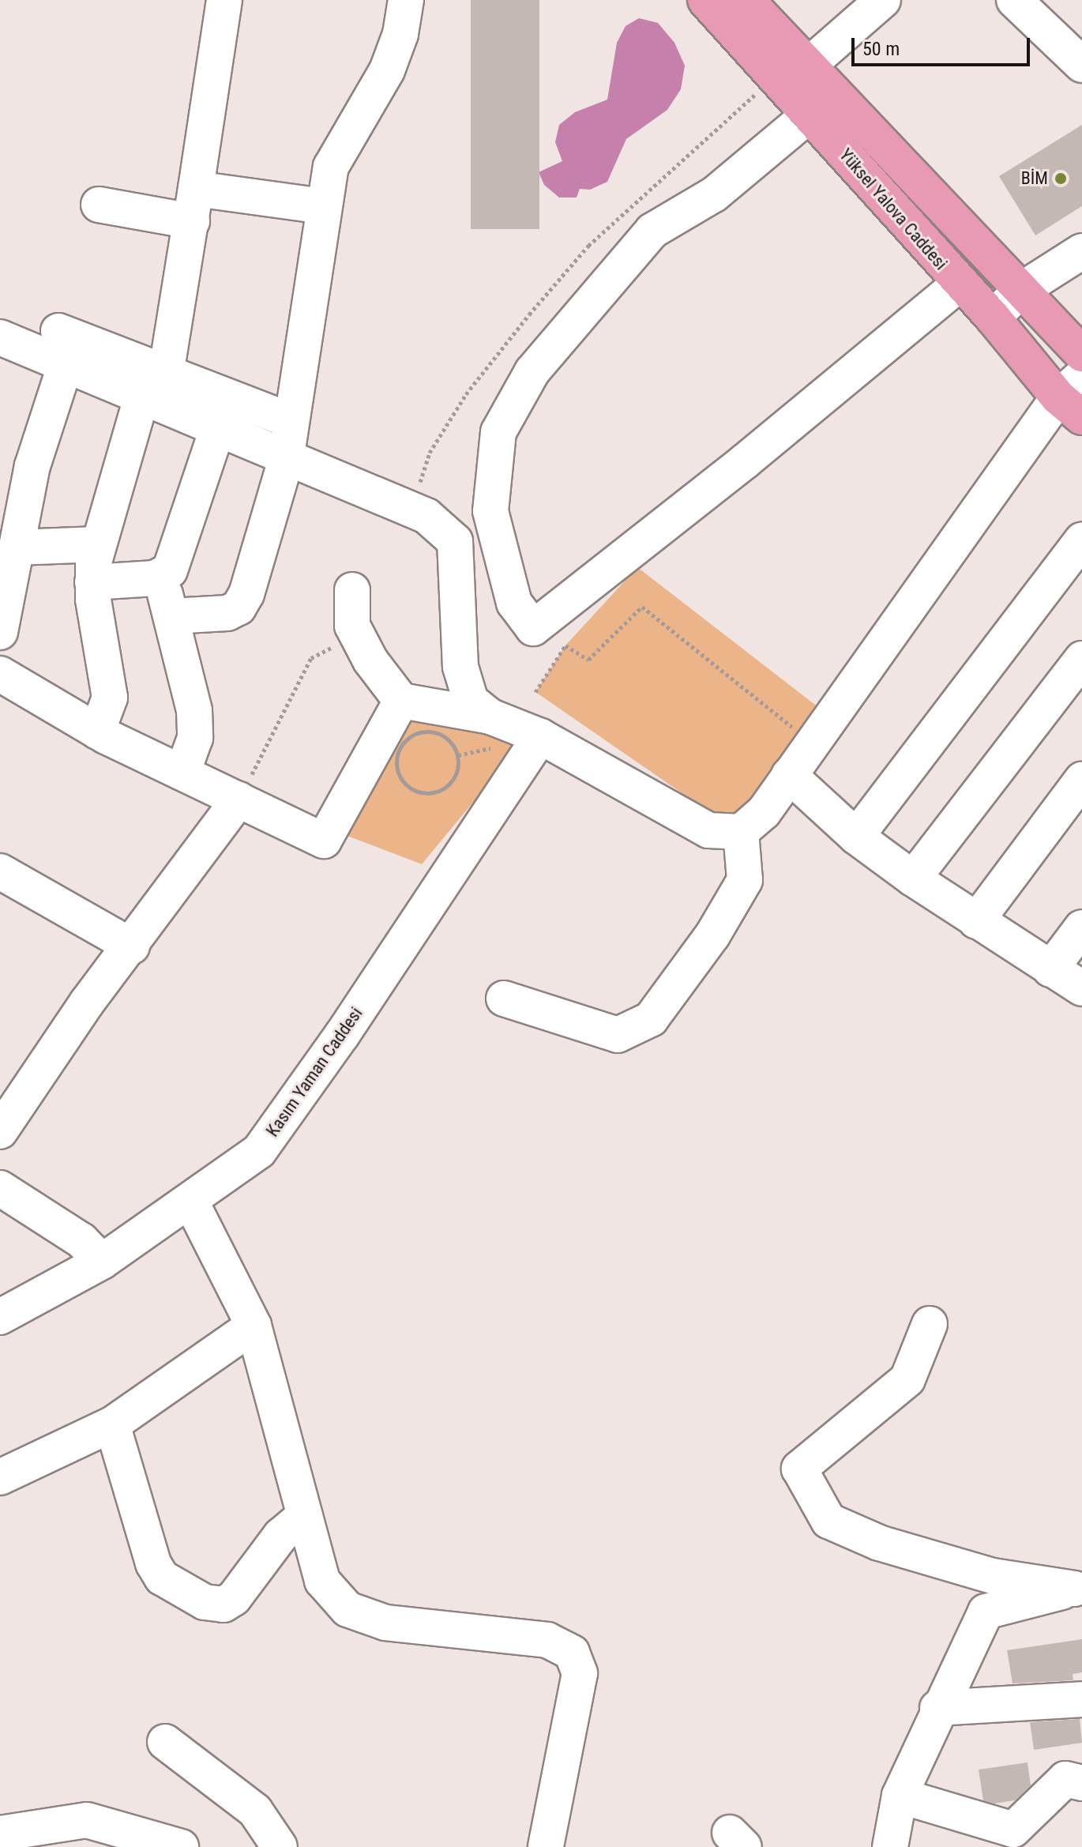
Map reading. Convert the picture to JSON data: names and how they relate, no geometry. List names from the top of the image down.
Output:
{
  "streets": {
    "main road": ["Yüksel Yalova Caddesi"],
    "street": ["Kasım Yaman Caddesi"]
  },
  "places": ["BİM"],
  "scale_bar": "50 m"
}
